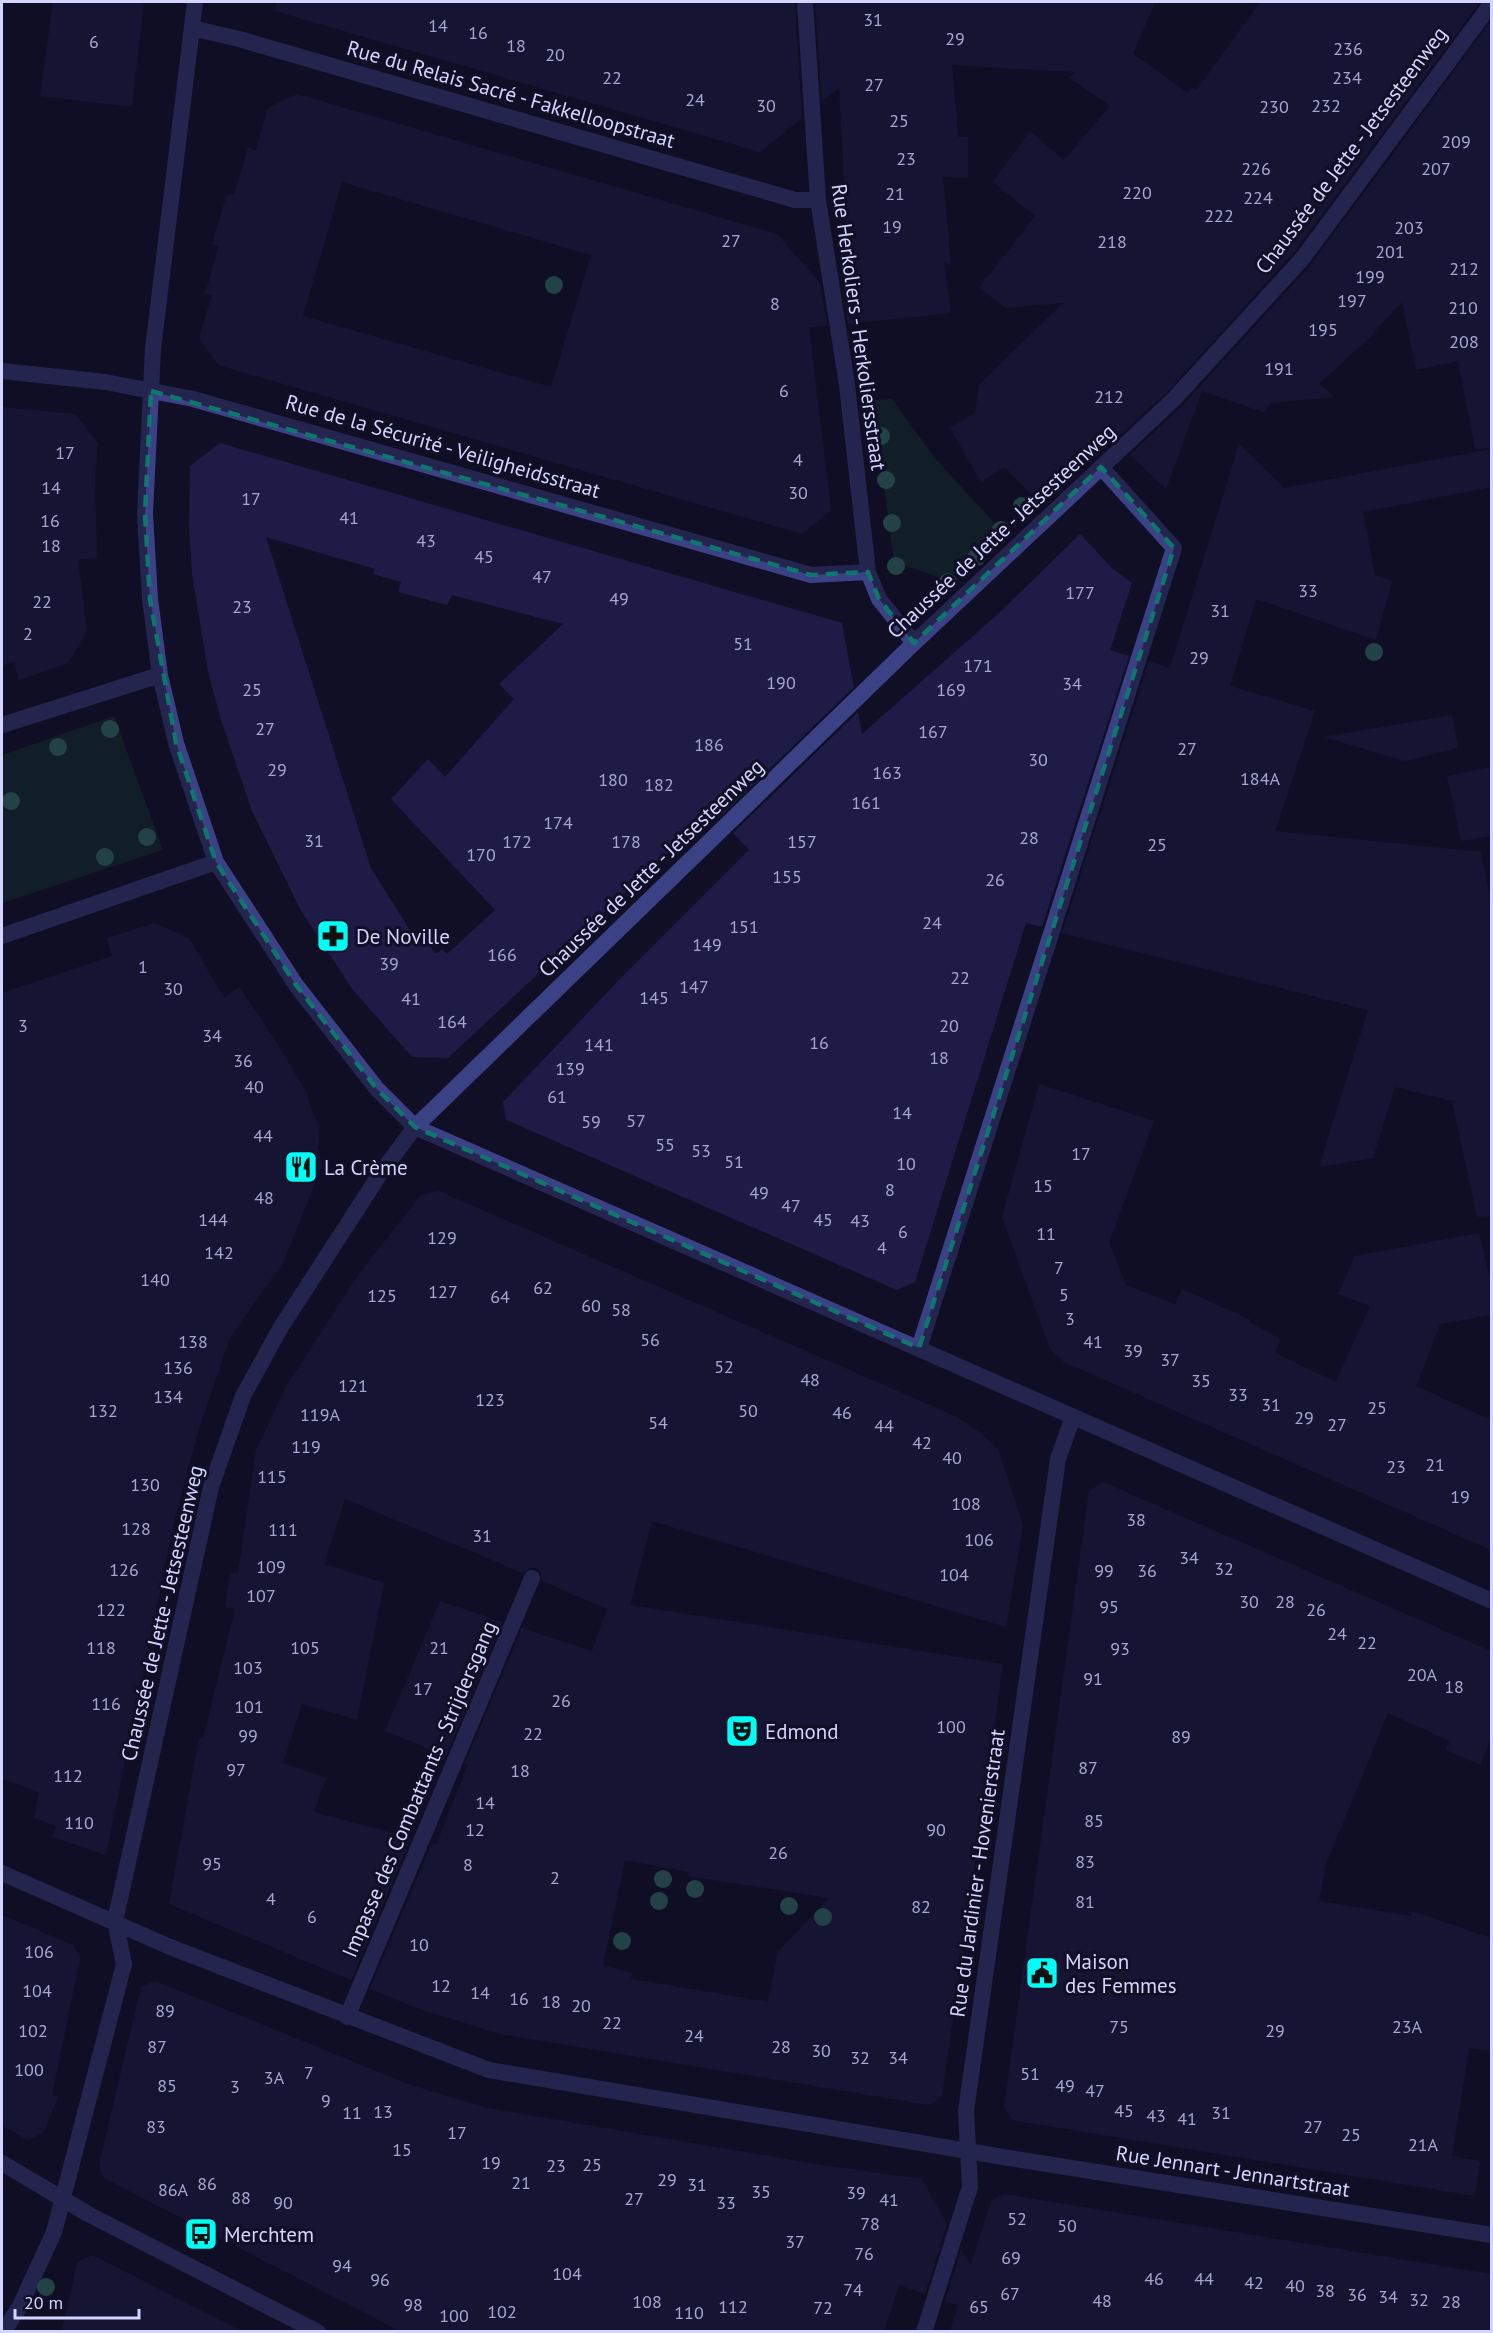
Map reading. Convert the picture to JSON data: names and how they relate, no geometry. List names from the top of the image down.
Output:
{
  "streets": {
    "street": [
      "Rue du Relais Sacré - Fakkelloopstraat",
      "Chaussée de Jette - Jetsesteenweg",
      "Rue Herkoliers - Herkoliersstraat",
      "Rue de la Sécurité - Veiligheidsstraat",
      "Impasse des Combattants - Strijdersgang",
      "Rue du Jardinier - Hovenierstraat",
      "Rue Jennart - Jennartstraat"
    ]
  },
  "crossings": [
    ["Rue du Relais Sacré - Fakkelloopstraat", "Rue Herkoliers - Herkoliersstraat"],
    ["Chaussée de Jette - Jetsesteenweg", "Rue Herkoliers - Herkoliersstraat"],
    ["Chaussée de Jette - Jetsesteenweg", "Rue Jennart - Jennartstraat"],
    ["Rue Herkoliers - Herkoliersstraat", "Rue de la Sécurité - Veiligheidsstraat"],
    ["Impasse des Combattants - Strijdersgang", "Rue Jennart - Jennartstraat"],
    ["Rue du Jardinier - Hovenierstraat", "Rue Jennart - Jennartstraat"]
  ],
  "places": {
    "pharmacy": ["De Noville"],
    "restaurant": ["La Crème"],
    "theatre": ["Edmond"],
    "public building": ["Maison des Femmes"],
    "bus stop": ["Merchtem"]
  },
  "house_numbers": [
    "31",
    "14",
    "16",
    "29",
    "6",
    "18",
    "236",
    "20",
    "22",
    "234",
    "27",
    "24",
    "30",
    "232",
    "230",
    "25",
    "209",
    "23",
    "226",
    "207",
    "220",
    "21",
    "224",
    "222",
    "19",
    "203",
    "27",
    "218",
    "201",
    "212",
    "199",
    "197",
    "8",
    "210",
    "195",
    "208",
    "191",
    "6",
    "212",
    "17",
    "4",
    "14",
    "30",
    "17",
    "41",
    "16",
    "43",
    "18",
    "45",
    "47",
    "33",
    "177",
    "49",
    "22",
    "23",
    "31",
    "2",
    "51",
    "29",
    "171",
    "190",
    "34",
    "25",
    "169",
    "27",
    "167",
    "186",
    "27",
    "30",
    "29",
    "163",
    "184A",
    "180",
    "182",
    "161",
    "174",
    "28",
    "31",
    "172",
    "178",
    "157",
    "25",
    "170",
    "155",
    "26",
    "24",
    "151",
    "149",
    "166",
    "39",
    "1",
    "22",
    "147",
    "30",
    "145",
    "41",
    "164",
    "3",
    "20",
    "34",
    "16",
    "141",
    "18",
    "36",
    "139",
    "40",
    "61",
    "14",
    "57",
    "59",
    "44",
    "55",
    "53",
    "17",
    "51",
    "10",
    "15",
    "8",
    "49",
    "48",
    "47",
    "144",
    "45",
    "43",
    "6",
    "11",
    "129",
    "4",
    "142",
    "7",
    "140",
    "62",
    "127",
    "5",
    "125",
    "64",
    "60",
    "58",
    "3",
    "56",
    "138",
    "41",
    "39",
    "37",
    "52",
    "136",
    "48",
    "35",
    "121",
    "33",
    "134",
    "123",
    "31",
    "25",
    "132",
    "50",
    "46",
    "119A",
    "29",
    "54",
    "27",
    "44",
    "42",
    "119",
    "40",
    "21",
    "23",
    "115",
    "130",
    "19",
    "108",
    "38",
    "128",
    "111",
    "31",
    "106",
    "34",
    "109",
    "32",
    "126",
    "99",
    "36",
    "104",
    "107",
    "30",
    "28",
    "95",
    "122",
    "26",
    "24",
    "22",
    "118",
    "105",
    "21",
    "93",
    "103",
    "20A",
    "91",
    "18",
    "17",
    "26",
    "116",
    "101",
    "100",
    "22",
    "99",
    "89",
    "87",
    "97",
    "18",
    "112",
    "14",
    "85",
    "110",
    "12",
    "90",
    "26",
    "83",
    "95",
    "8",
    "2",
    "4",
    "81",
    "82",
    "6",
    "10",
    "106",
    "12",
    "104",
    "14",
    "16",
    "18",
    "20",
    "89",
    "22",
    "75",
    "23A",
    "102",
    "29",
    "24",
    "87",
    "28",
    "30",
    "32",
    "34",
    "100",
    "7",
    "51",
    "3A",
    "85",
    "49",
    "3",
    "47",
    "9",
    "45",
    "13",
    "11",
    "31",
    "43",
    "41",
    "83",
    "27",
    "17",
    "25",
    "21A",
    "15",
    "19",
    "25",
    "23",
    "29",
    "21",
    "86",
    "31",
    "86A",
    "35",
    "39",
    "88",
    "27",
    "41",
    "90",
    "33",
    "52",
    "78",
    "50",
    "37",
    "76",
    "69",
    "94",
    "104",
    "46",
    "44",
    "96",
    "42",
    "40",
    "74",
    "38",
    "67",
    "36",
    "34",
    "32",
    "48",
    "108",
    "28",
    "98",
    "112",
    "65",
    "72",
    "102",
    "110",
    "100"
  ],
  "scale_bar": "20 m"
}
